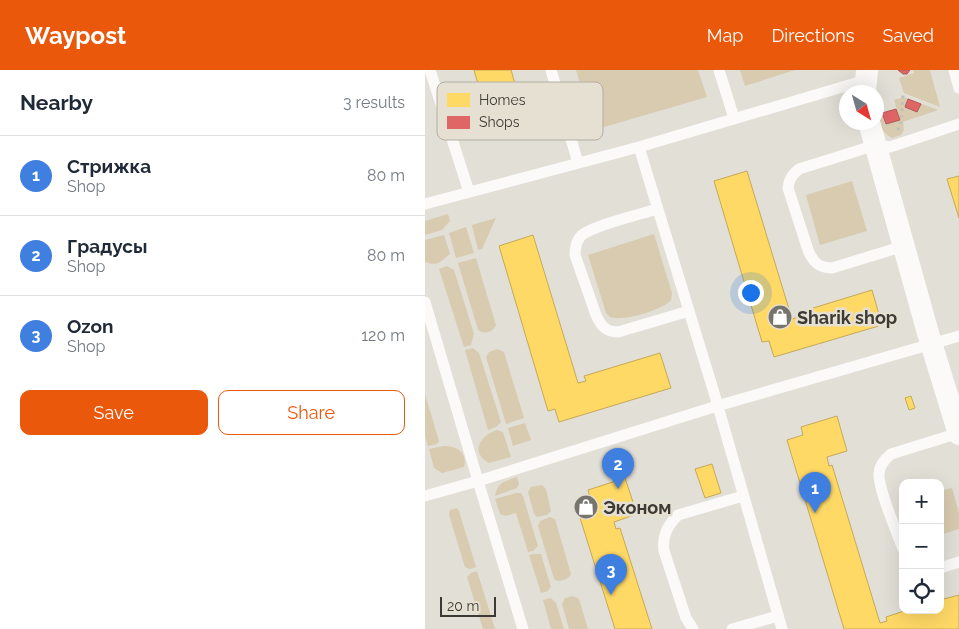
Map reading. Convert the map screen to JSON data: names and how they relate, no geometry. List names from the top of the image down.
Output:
{
  "places": {
    "shop": ["Sharik shop", "Эконом"]
  },
  "legend": ["Homes", "Shops"],
  "scale_bar": "20 m",
  "north": "bottom right",
  "page": {
    "header": "Waypost",
    "nav": ["Map", "Directions", "Saved"],
    "heading": ["Nearby", "3 results"],
    "list": [
      {
        "mark": "1",
        "name": "Стрижка",
        "note": "Shop",
        "value": "80 m"
      },
      {
        "mark": "2",
        "name": "Градусы",
        "note": "Shop",
        "value": "80 m"
      },
      {
        "mark": "3",
        "name": "Ozon",
        "note": "Shop",
        "value": "120 m"
      }
    ],
    "buttons": ["Save", "Share"],
    "pins": ["2", "1", "3"],
    "map_buttons": ["+", "−"],
    "scale": "20 m"
  }
}
